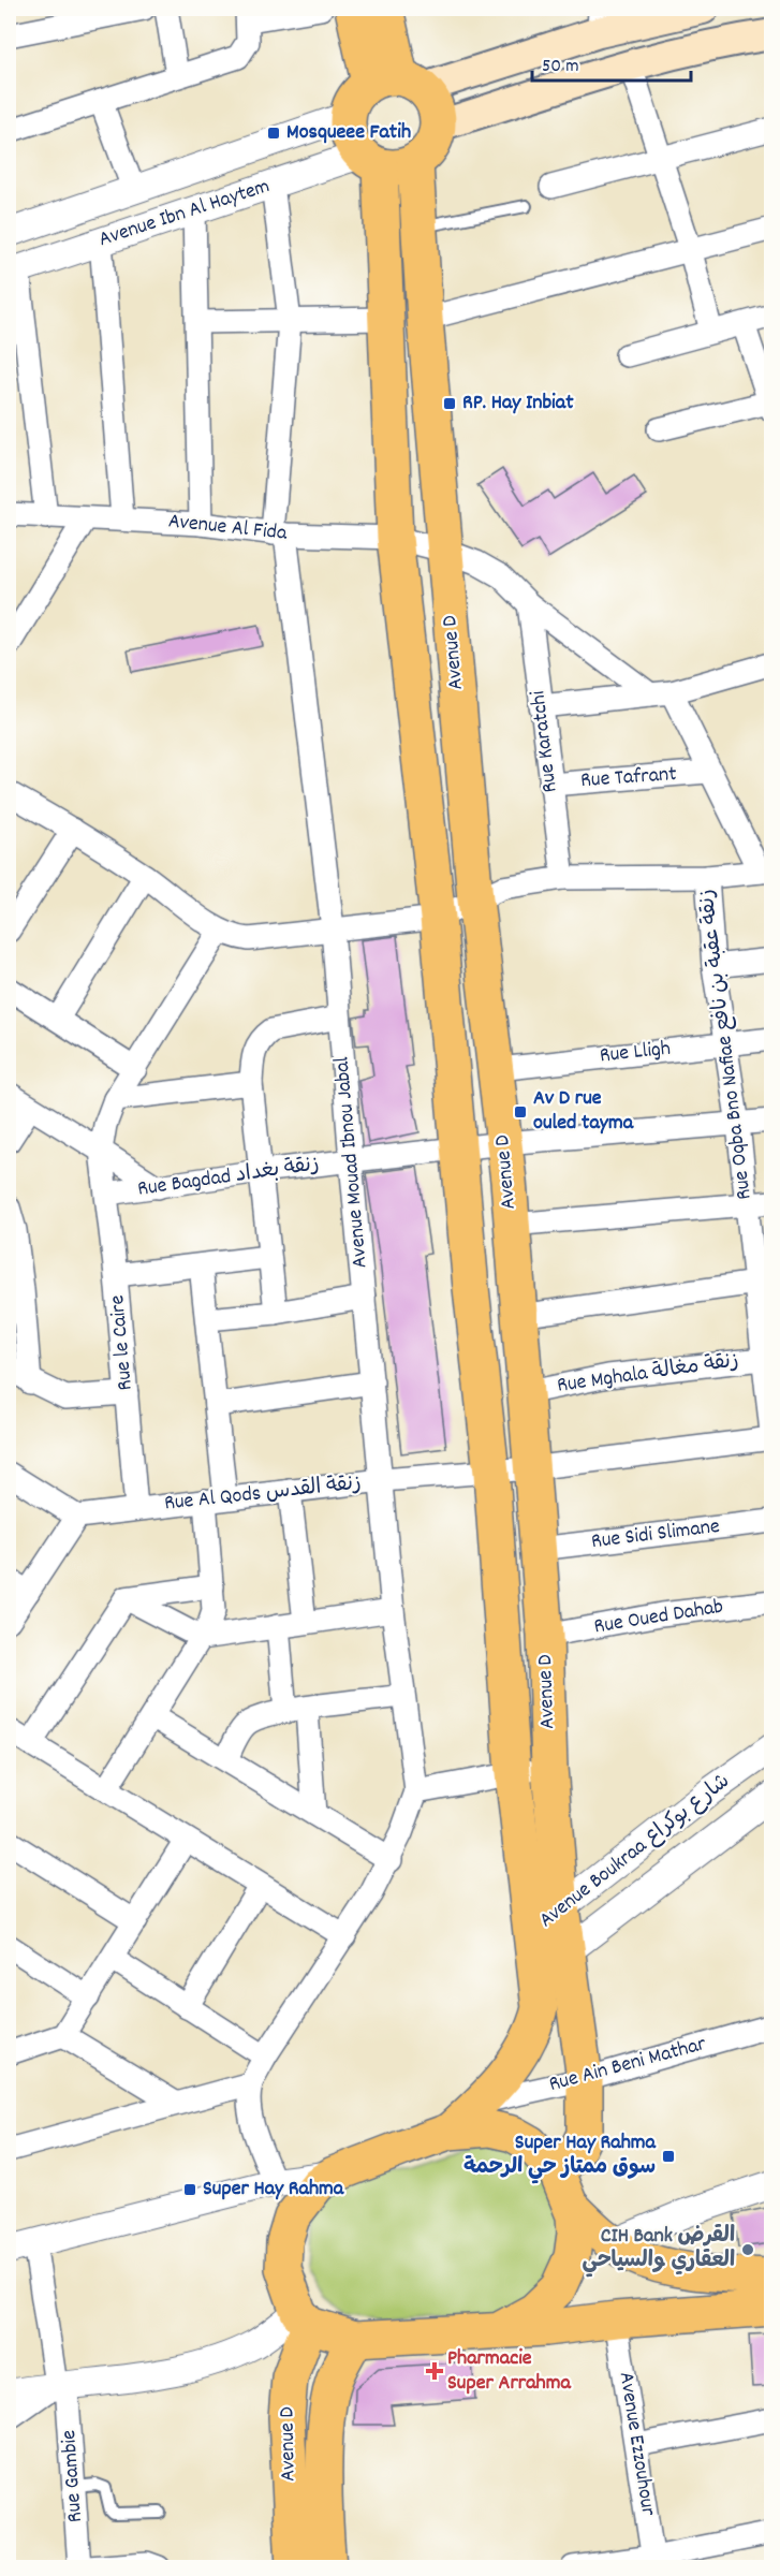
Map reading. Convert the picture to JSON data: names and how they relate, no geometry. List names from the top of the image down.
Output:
{
  "streets": {
    "main road": ["Avenue D"],
    "street": [
      "Avenue Ibn Al Haytem",
      "Avenue Al Fida",
      "Rue Karatchi",
      "Rue Tafrant",
      "Rue Oqba Bno Nafiae زنقة عقبة بن نافع",
      "Rue Lligh",
      "Avenue Mouad Ibnou Jabal",
      "Rue Bagdad زنقة بغداد",
      "Rue le Caire",
      "Rue Mghala زنقة مغالة",
      "Rue Al Qods زنقة القدس",
      "Rue Sidi Slimane",
      "Rue Oued Dahab",
      "Avenue Boukraa شارع بوكراع",
      "Rue Ain Beni Mathar",
      "Avenue Ezzouhour",
      "Rue Gambie"
    ]
  },
  "crossings": [
    ["Avenue Ibn Al Haytem", "Avenue D"],
    ["Avenue Ibn Al Haytem", "Avenue Mouad Ibnou Jabal"],
    ["Avenue Al Fida", "Avenue D"],
    ["Avenue Al Fida", "Rue Karatchi"],
    ["Avenue Al Fida", "Avenue Mouad Ibnou Jabal"],
    ["Avenue D", "Rue Lligh"],
    ["Avenue D", "Rue Bagdad زنقة بغداد"],
    ["Avenue D", "Rue Mghala زنقة مغالة"],
    ["Avenue D", "Rue Al Qods زنقة القدس"],
    ["Avenue D", "Rue Sidi Slimane"],
    ["Avenue D", "Rue Oued Dahab"],
    ["Avenue D", "Avenue Boukraa شارع بوكراع"],
    ["Avenue D", "Rue Ain Beni Mathar"],
    ["Rue Karatchi", "Rue Tafrant"],
    ["Rue Oqba Bno Nafiae زنقة عقبة بن نافع", "Rue Lligh"],
    ["Rue Oqba Bno Nafiae زنقة عقبة بن نافع", "Rue Bagdad زنقة بغداد"],
    ["Rue Oqba Bno Nafiae زنقة عقبة بن نافع", "Rue Mghala زنقة مغالة"],
    ["Rue Oqba Bno Nafiae زنقة عقبة بن نافع", "Rue Al Qods زنقة القدس"],
    ["Avenue Mouad Ibnou Jabal", "Rue Bagdad زنقة بغداد"],
    ["Avenue Mouad Ibnou Jabal", "Rue Al Qods زنقة القدس"],
    ["Rue Bagdad زنقة بغداد", "Rue le Caire"],
    ["Rue le Caire", "Rue Al Qods زنقة القدس"]
  ],
  "places": {
    "transit": [
      "Mosqueee Fatih",
      "RP. Hay Inbiat",
      "Av D rue ouled tayma",
      "Super Hay Rahma سوق ممتاز حي الرحمة",
      "Super Hay Rahma"
    ],
    "other": ["CIH Bank القرض العقاري والسياحي"],
    "health": ["Pharmacie Super Arrahma"]
  },
  "scale_bar": "50 m"
}
